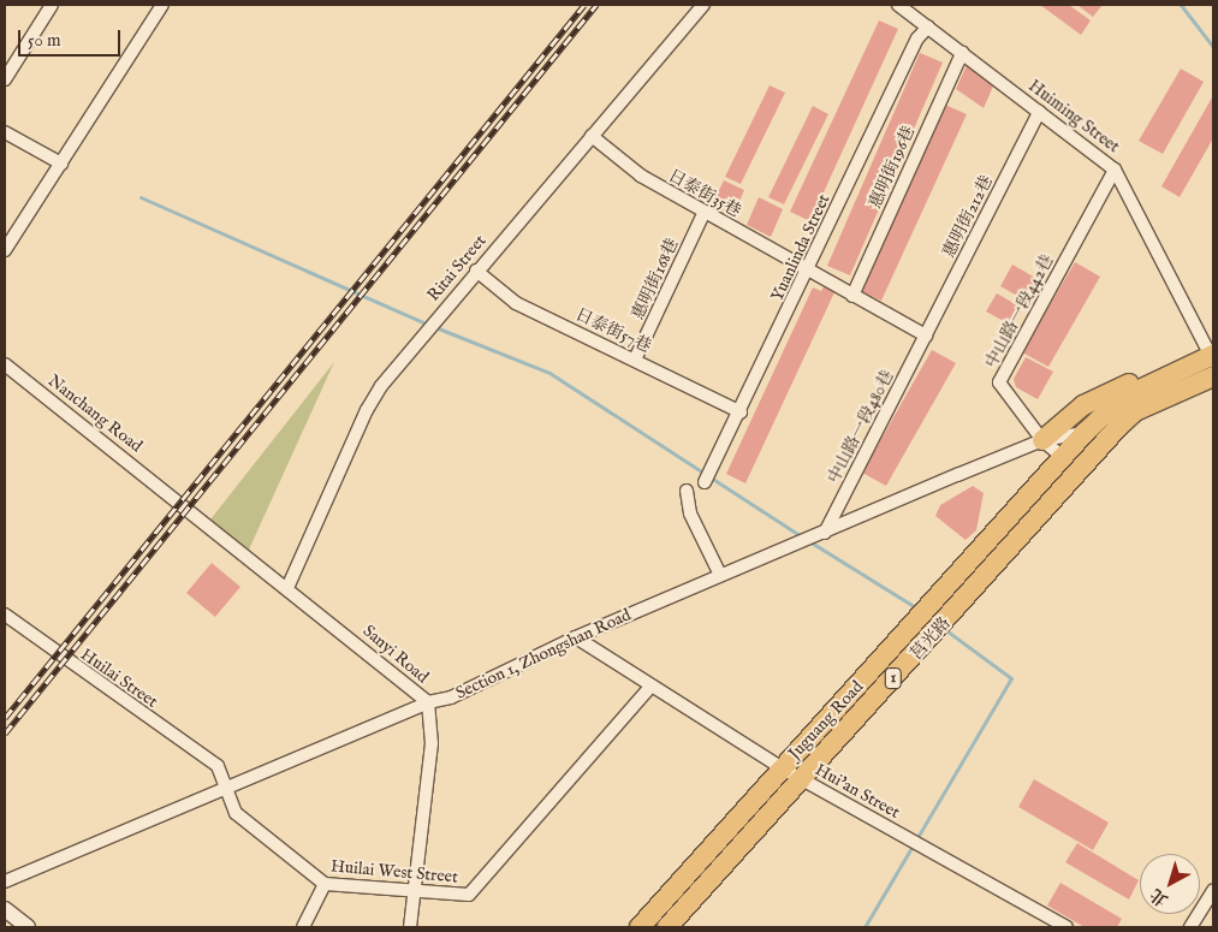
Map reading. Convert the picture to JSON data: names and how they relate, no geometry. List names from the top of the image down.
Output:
{
  "streets": {
    "main road": [
      "莒光路",
      "Section 1, Zhongshan Road",
      "1",
      "Juguang Road"
    ],
    "street": [
      "Huiming Street",
      "惠明街196巷",
      "日泰街35巷",
      "惠明街212巷",
      "Yuanlinda Street",
      "Ritai Street",
      "惠明街168巷",
      "中山路一段442巷",
      "日泰街57巷",
      "Nanchang Road",
      "中山路一段480巷",
      "Sanyi Road",
      "Hui'an Street",
      "Huilai West Street"
    ]
  },
  "crossings": [
    ["Huiming Street", "惠明街196巷"],
    ["Huiming Street", "惠明街212巷"],
    ["Huiming Street", "Yuanlinda Street"],
    ["Huiming Street", "中山路一段442巷"],
    ["Huiming Street", "1"],
    ["惠明街196巷", "日泰街35巷"],
    ["日泰街35巷", "惠明街212巷"],
    ["日泰街35巷", "Yuanlinda Street"],
    ["日泰街35巷", "Ritai Street"],
    ["日泰街35巷", "惠明街168巷"],
    ["日泰街35巷", "中山路一段480巷"],
    ["惠明街212巷", "中山路一段480巷"],
    ["Yuanlinda Street", "日泰街57巷"],
    ["Ritai Street", "日泰街57巷"],
    ["Ritai Street", "Sanyi Road"],
    ["惠明街168巷", "日泰街57巷"],
    ["中山路一段442巷", "Section 1, Zhongshan Road"],
    ["中山路一段442巷", "Juguang Road"],
    ["Nanchang Road", "Sanyi Road"],
    ["中山路一段480巷", "Section 1, Zhongshan Road"],
    ["莒光路", "Section 1, Zhongshan Road"],
    ["莒光路", "Hui'an Street"],
    ["Sanyi Road", "Section 1, Zhongshan Road"],
    ["Sanyi Road", "Huilai West Street"],
    ["Section 1, Zhongshan Road", "1"],
    ["Section 1, Zhongshan Road", "Juguang Road"],
    ["Section 1, Zhongshan Road", "Hui'an Street"],
    ["Section 1, Zhongshan Road", "Huilai West Street"],
    ["1", "Juguang Road"],
    ["Juguang Road", "Hui'an Street"],
    ["Hui'an Street", "Huilai West Street"]
  ],
  "scale_bar": "50 m",
  "north": "bottom left"
}
